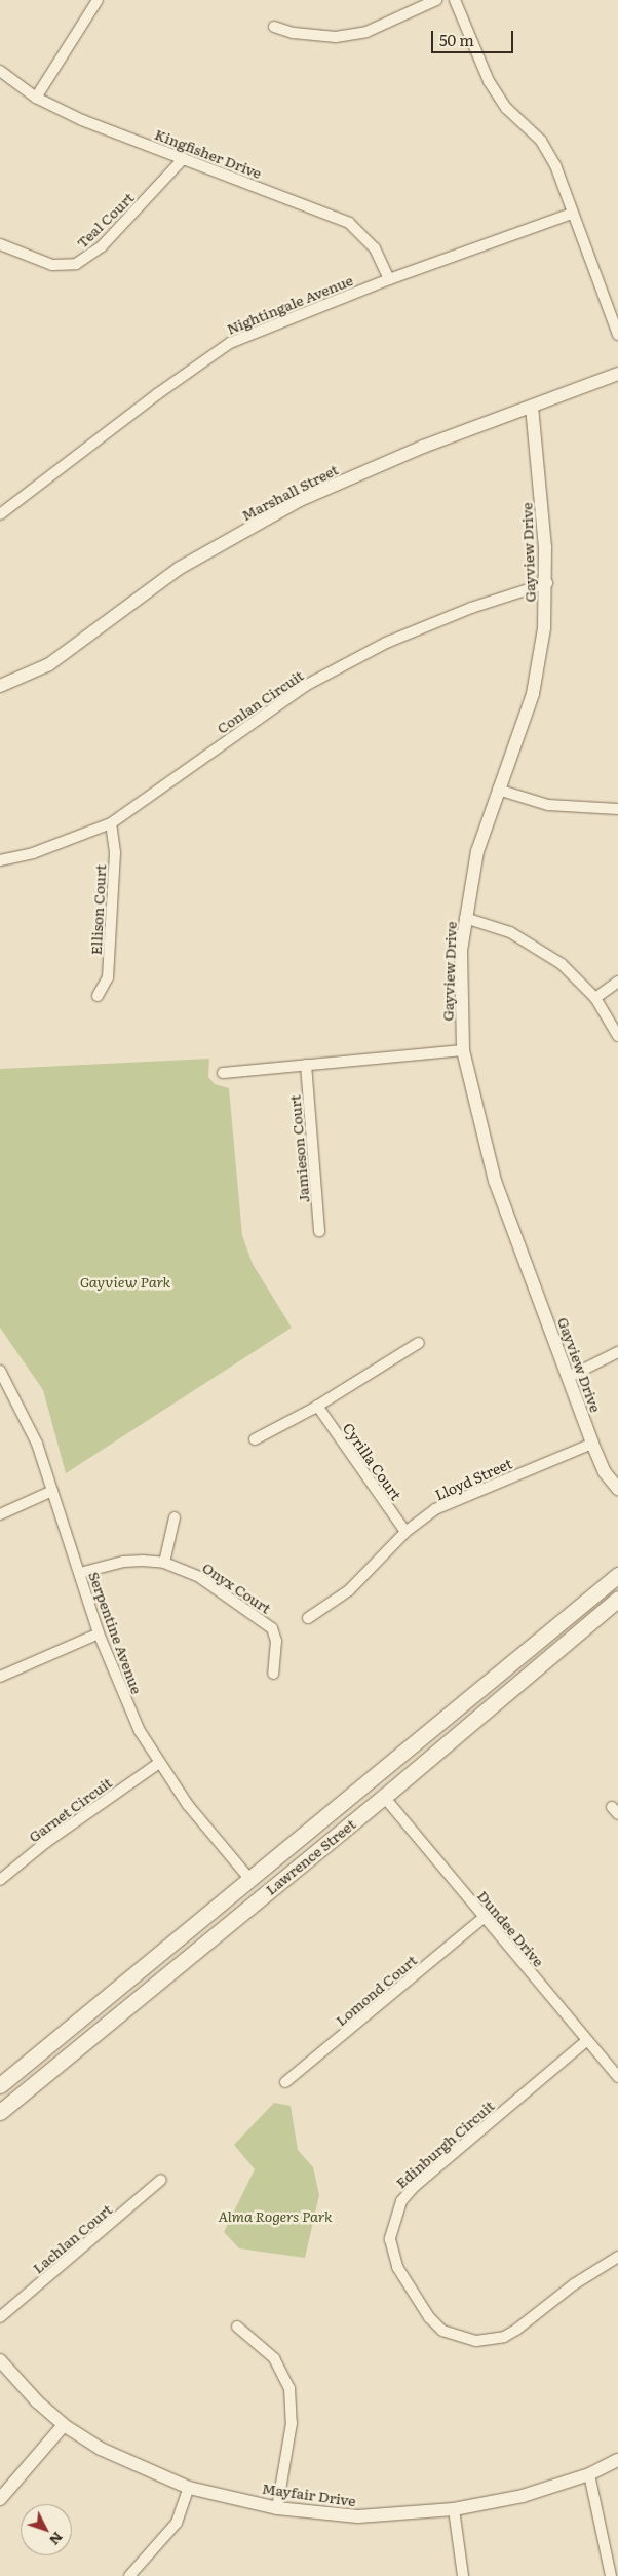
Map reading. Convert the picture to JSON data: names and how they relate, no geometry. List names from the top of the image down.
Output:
{
  "streets": {
    "main road": ["Lawrence Street"],
    "street": [
      "Kingfisher Drive",
      "Teal Court",
      "Nightingale Avenue",
      "Marshall Street",
      "Gayview Drive",
      "Conlan Circuit",
      "Ellison Court",
      "Jamieson Court",
      "Cyrilla Court",
      "Lloyd Street",
      "Onyx Court",
      "Serpentine Avenue",
      "Garnet Circuit",
      "Dundee Drive",
      "Lomond Court",
      "Edinburgh Circuit",
      "Lachlan Court",
      "Mayfair Drive"
    ]
  },
  "crossings": [
    ["Kingfisher Drive", "Teal Court"],
    ["Kingfisher Drive", "Nightingale Avenue"],
    ["Marshall Street", "Gayview Drive"],
    ["Gayview Drive", "Conlan Circuit"],
    ["Gayview Drive", "Lloyd Street"],
    ["Conlan Circuit", "Ellison Court"],
    ["Cyrilla Court", "Lloyd Street"],
    ["Onyx Court", "Serpentine Avenue"],
    ["Serpentine Avenue", "Garnet Circuit"],
    ["Serpentine Avenue", "Lawrence Street"],
    ["Lawrence Street", "Dundee Drive"],
    ["Dundee Drive", "Lomond Court"],
    ["Dundee Drive", "Edinburgh Circuit"]
  ],
  "parks": ["Gayview Park", "Alma Rogers Park"],
  "scale_bar": "50 m",
  "north": "bottom right"
}
